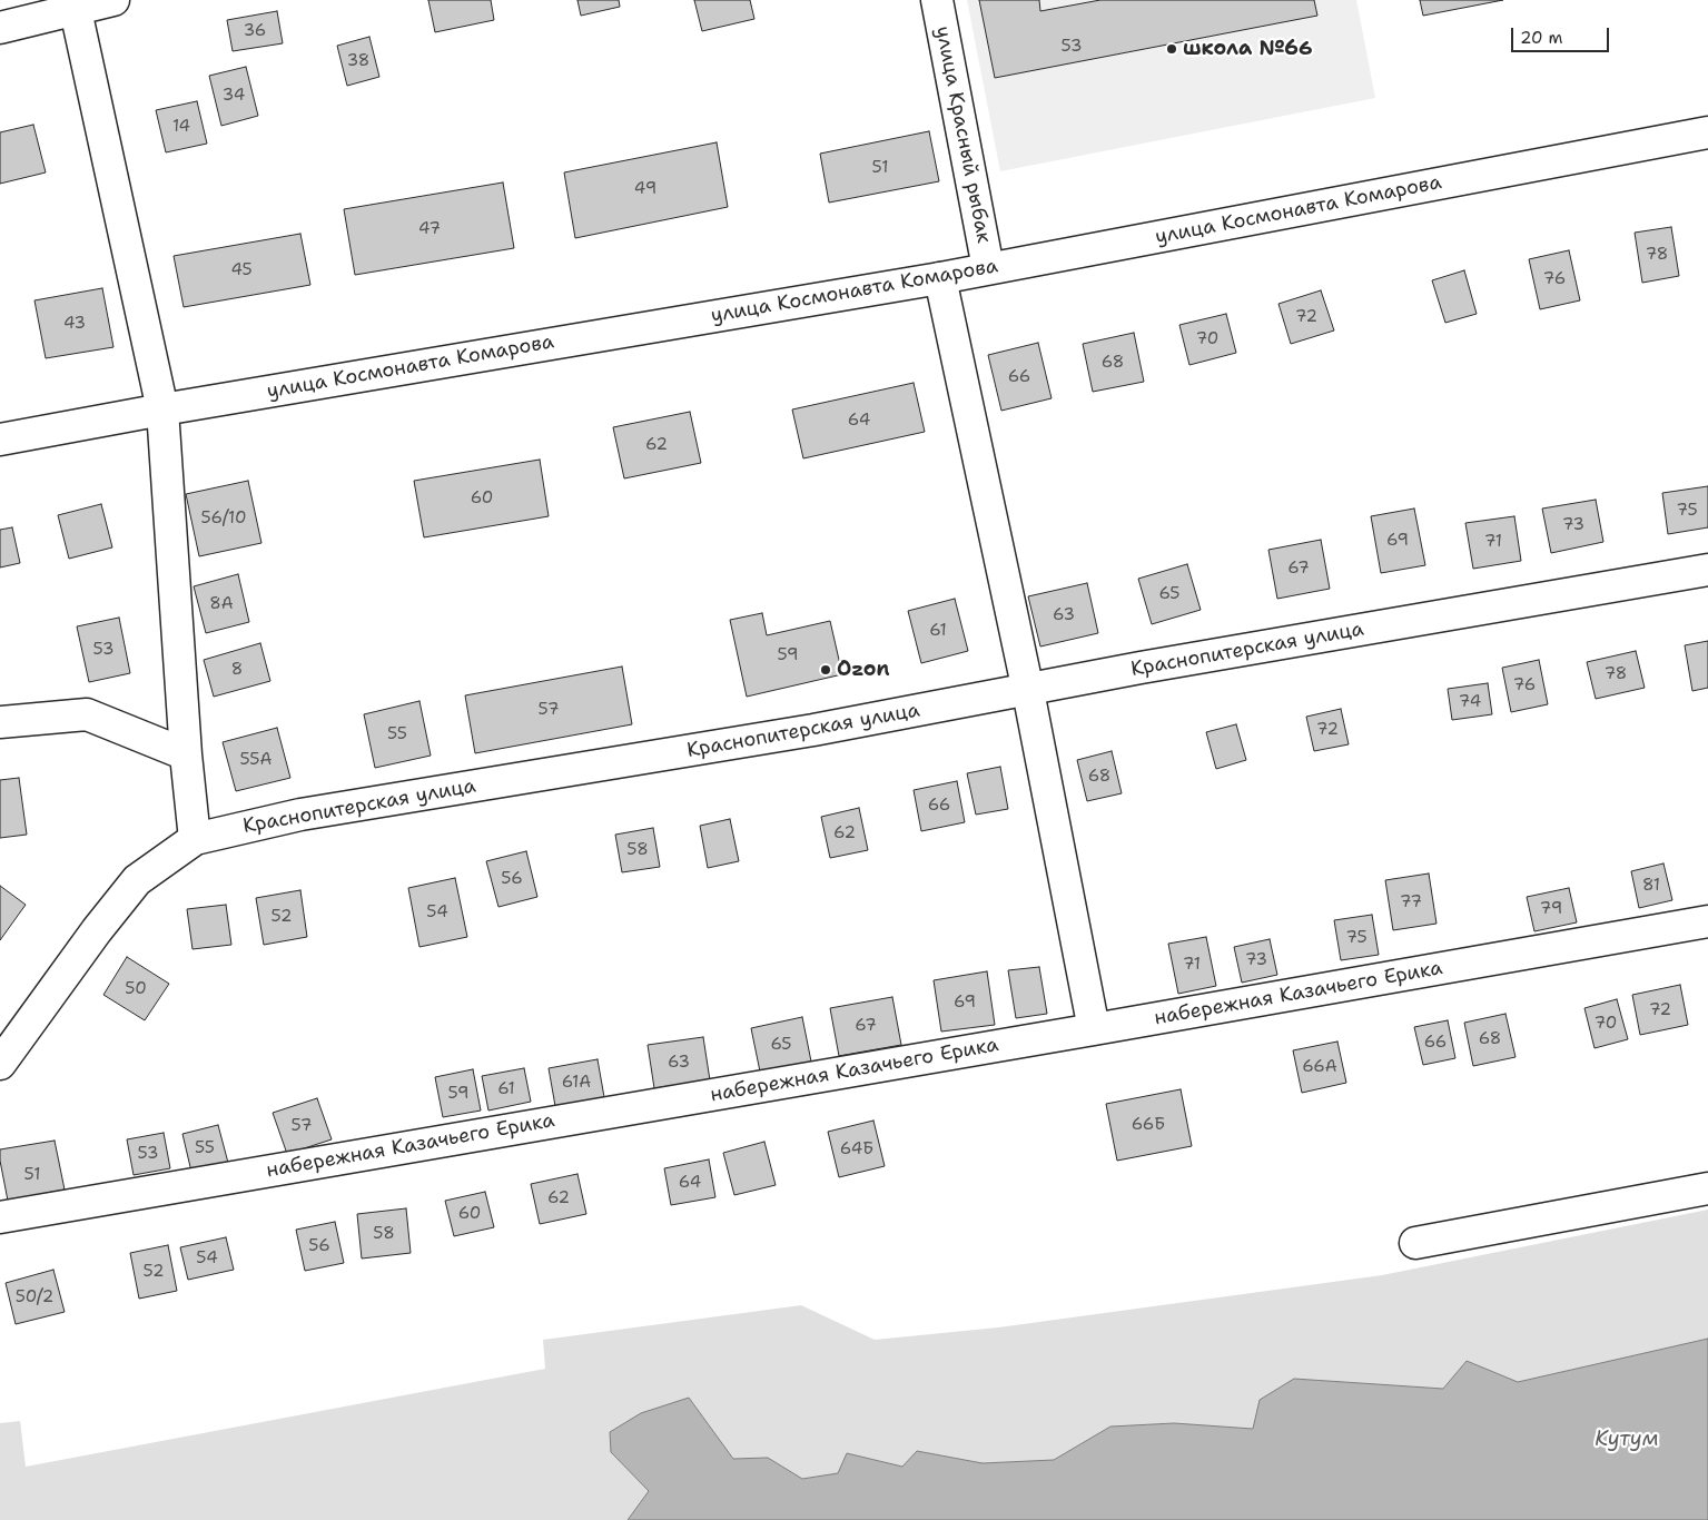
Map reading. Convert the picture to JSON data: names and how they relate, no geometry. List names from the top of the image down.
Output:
{
  "streets": {
    "street": [
      "улица Красный рыбак",
      "улица Космонавта Комарова",
      "Краснопитерская улица",
      "набережная Казачьего Ерика"
    ]
  },
  "crossings": [
    ["улица Красный рыбак", "улица Космонавта Комарова"]
  ],
  "water": ["Кутум"],
  "places": ["школа №66", "Ozon"],
  "house_numbers": [
    "36",
    "53",
    "38",
    "34",
    "14",
    "51",
    "49",
    "47",
    "78",
    "45",
    "76",
    "72",
    "43",
    "70",
    "68",
    "66",
    "64",
    "62",
    "60",
    "75",
    "56/10",
    "73",
    "69",
    "71",
    "67",
    "65",
    "8А",
    "63",
    "61",
    "53",
    "59",
    "8",
    "78",
    "76",
    "74",
    "57",
    "72",
    "55",
    "55А",
    "68",
    "66",
    "62",
    "58",
    "56",
    "81",
    "77",
    "79",
    "54",
    "52",
    "75",
    "73",
    "71",
    "50",
    "69",
    "72",
    "70",
    "67",
    "68",
    "66",
    "65",
    "63",
    "66А",
    "61А",
    "61",
    "59",
    "66Б",
    "57",
    "55",
    "64Б",
    "53",
    "51",
    "64",
    "62",
    "60",
    "58",
    "56",
    "54",
    "52",
    "50/2"
  ],
  "scale_bar": "20 m"
}
